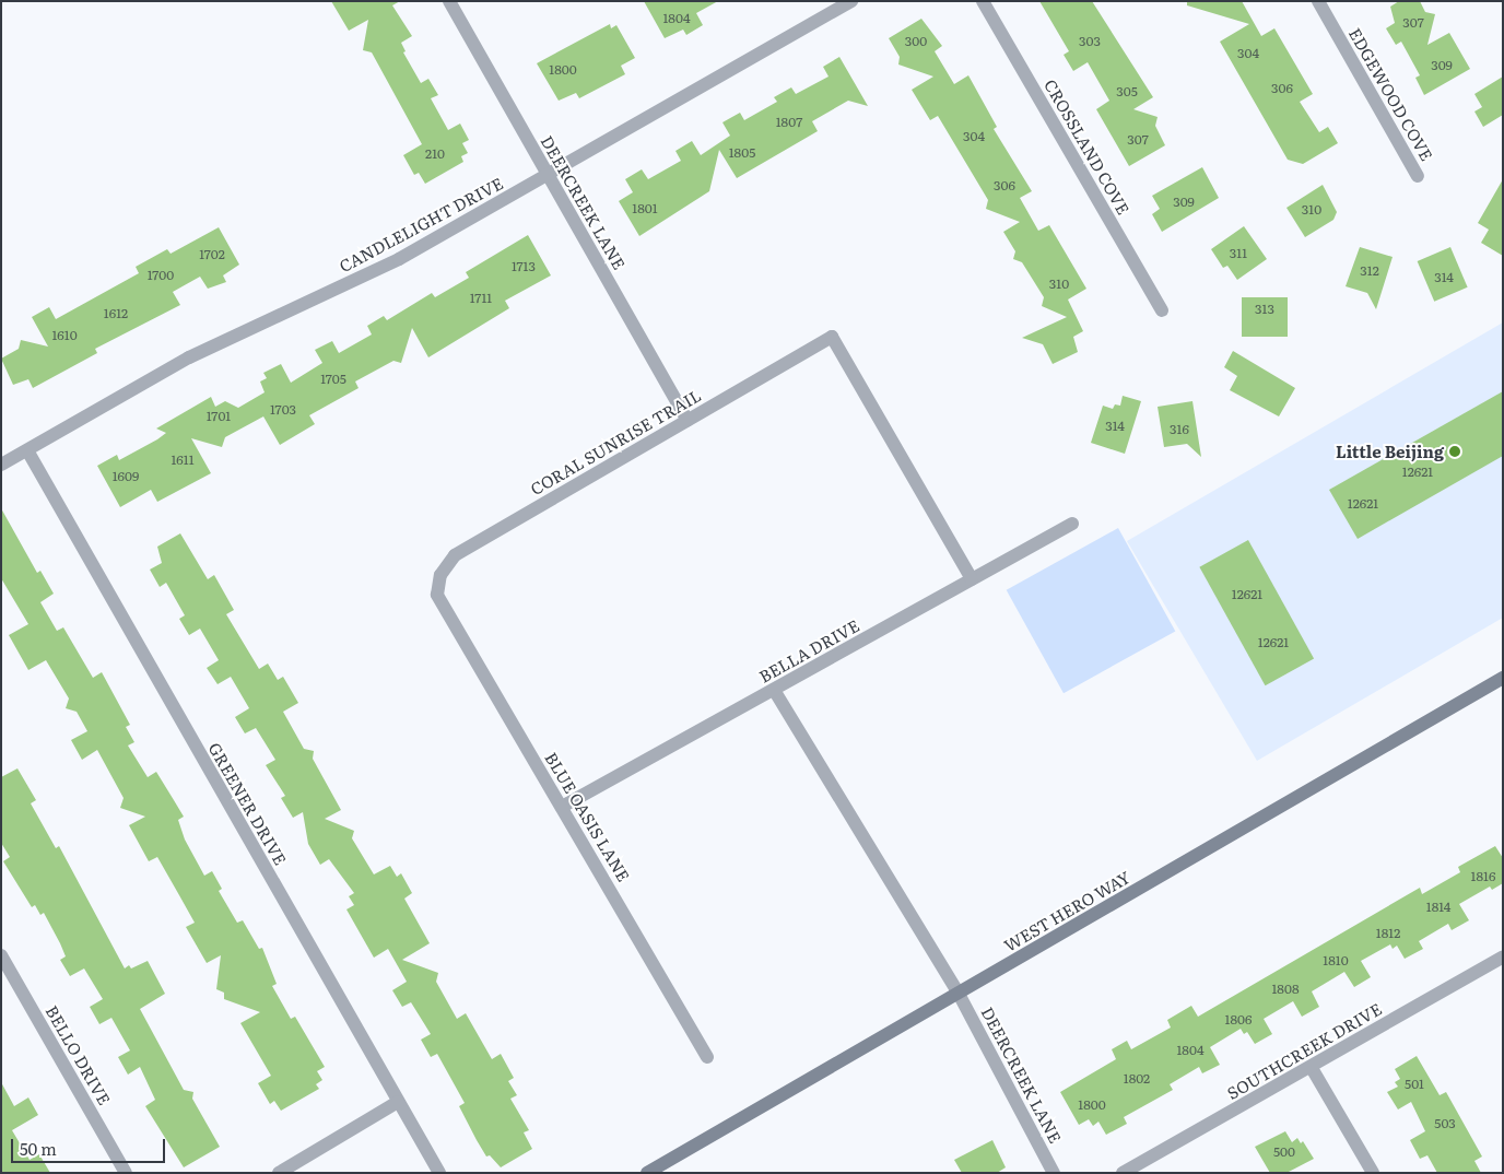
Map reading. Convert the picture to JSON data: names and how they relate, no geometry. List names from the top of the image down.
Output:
{
  "streets": {
    "main road": ["WEST HERO WAY"],
    "street": [
      "EDGEWOOD COVE",
      "CROSSLAND COVE",
      "DEERCREEK LANE",
      "CANDLELIGHT DRIVE",
      "CORAL SUNRISE TRAIL",
      "BELLA DRIVE",
      "GREENER DRIVE",
      "BLUE OASIS LANE",
      "SOUTHCREEK DRIVE",
      "BELLO DRIVE"
    ]
  },
  "crossings": [
    ["DEERCREEK LANE", "CANDLELIGHT DRIVE"],
    ["DEERCREEK LANE", "CORAL SUNRISE TRAIL"],
    ["DEERCREEK LANE", "BELLA DRIVE"],
    ["DEERCREEK LANE", "WEST HERO WAY"],
    ["CANDLELIGHT DRIVE", "GREENER DRIVE"],
    ["CORAL SUNRISE TRAIL", "BELLA DRIVE"],
    ["CORAL SUNRISE TRAIL", "BLUE OASIS LANE"],
    ["BELLA DRIVE", "BLUE OASIS LANE"]
  ],
  "places": ["Little Beijing"],
  "house_numbers": [
    "1804",
    "307",
    "300",
    "303",
    "304",
    "309",
    "1800",
    "306",
    "305",
    "1807",
    "304",
    "307",
    "1805",
    "210",
    "306",
    "309",
    "1801",
    "310",
    "311",
    "1702",
    "1713",
    "312",
    "1700",
    "314",
    "310",
    "1711",
    "313",
    "1612",
    "1610",
    "1705",
    "1703",
    "1701",
    "314",
    "316",
    "1611",
    "12621",
    "1609",
    "12621",
    "12621",
    "12621",
    "1816",
    "1814",
    "1812",
    "1810",
    "1808",
    "1806",
    "1804",
    "1802",
    "501",
    "1800",
    "503",
    "500"
  ],
  "scale_bar": "50 m"
}
